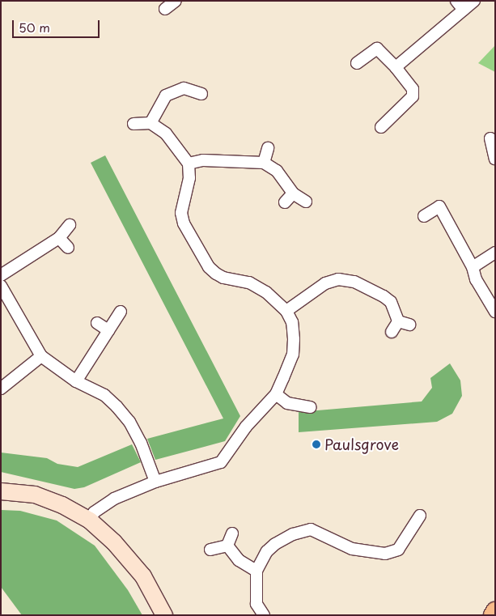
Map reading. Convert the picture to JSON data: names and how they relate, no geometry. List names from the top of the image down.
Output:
{
  "places": ["Paulsgrove"],
  "scale_bar": "50 m"
}
